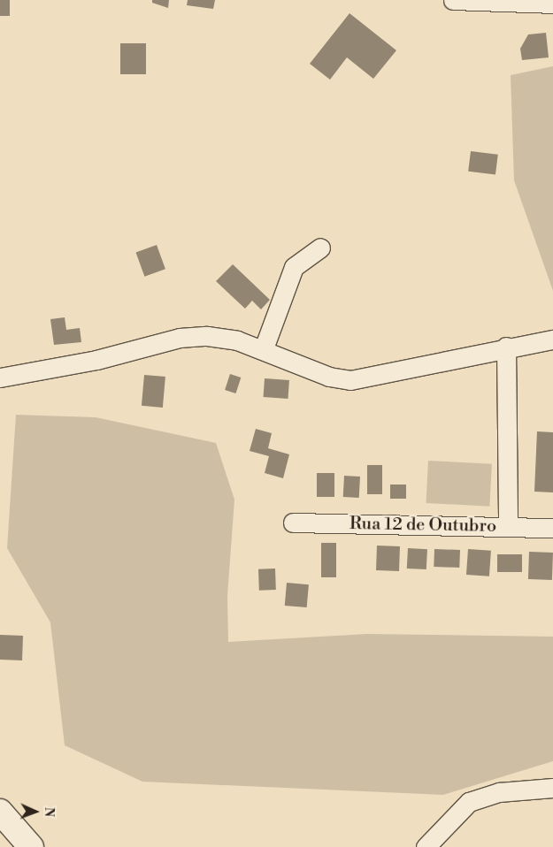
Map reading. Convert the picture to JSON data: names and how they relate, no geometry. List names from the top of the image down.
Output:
{
  "streets": {
    "street": ["Rua 12 de Outubro"]
  },
  "north": "right"
}
